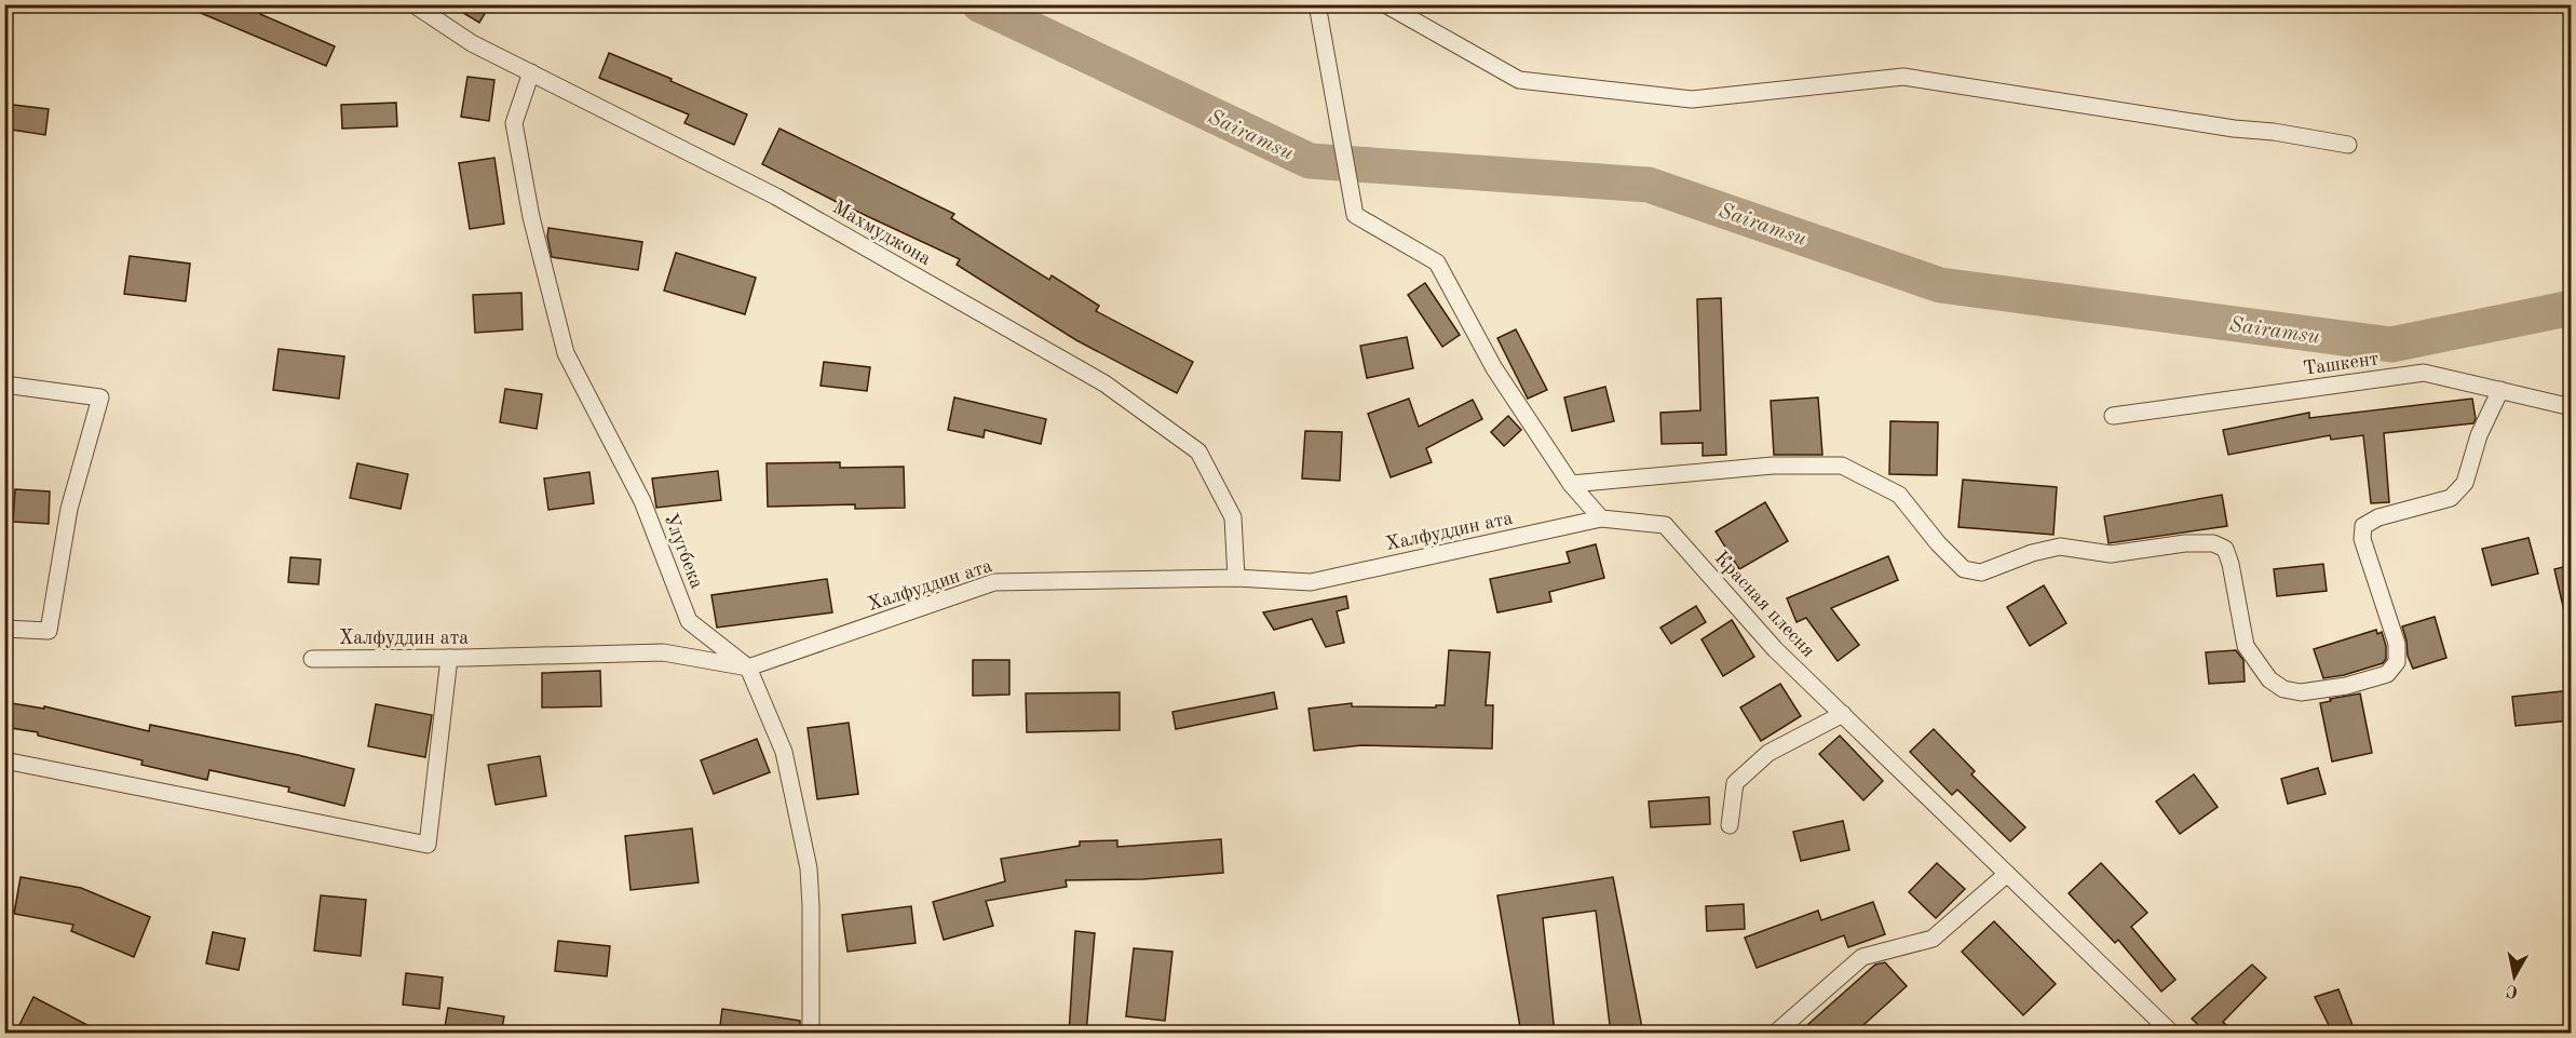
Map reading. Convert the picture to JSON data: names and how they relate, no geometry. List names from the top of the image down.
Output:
{
  "streets": {
    "street": [
      "Махмуджона",
      "Ташкент",
      "Халфуддин ата",
      "Улугбека",
      "Красная плесня"
    ]
  },
  "crossings": [
    ["Махмуджона", "Халфуддин ата"],
    ["Махмуджона", "Улугбека"],
    ["Халфуддин ата", "Улугбека"],
    ["Халфуддин ата", "Красная плесня"]
  ],
  "water": ["Sairamsu"],
  "north": "bottom"
}
